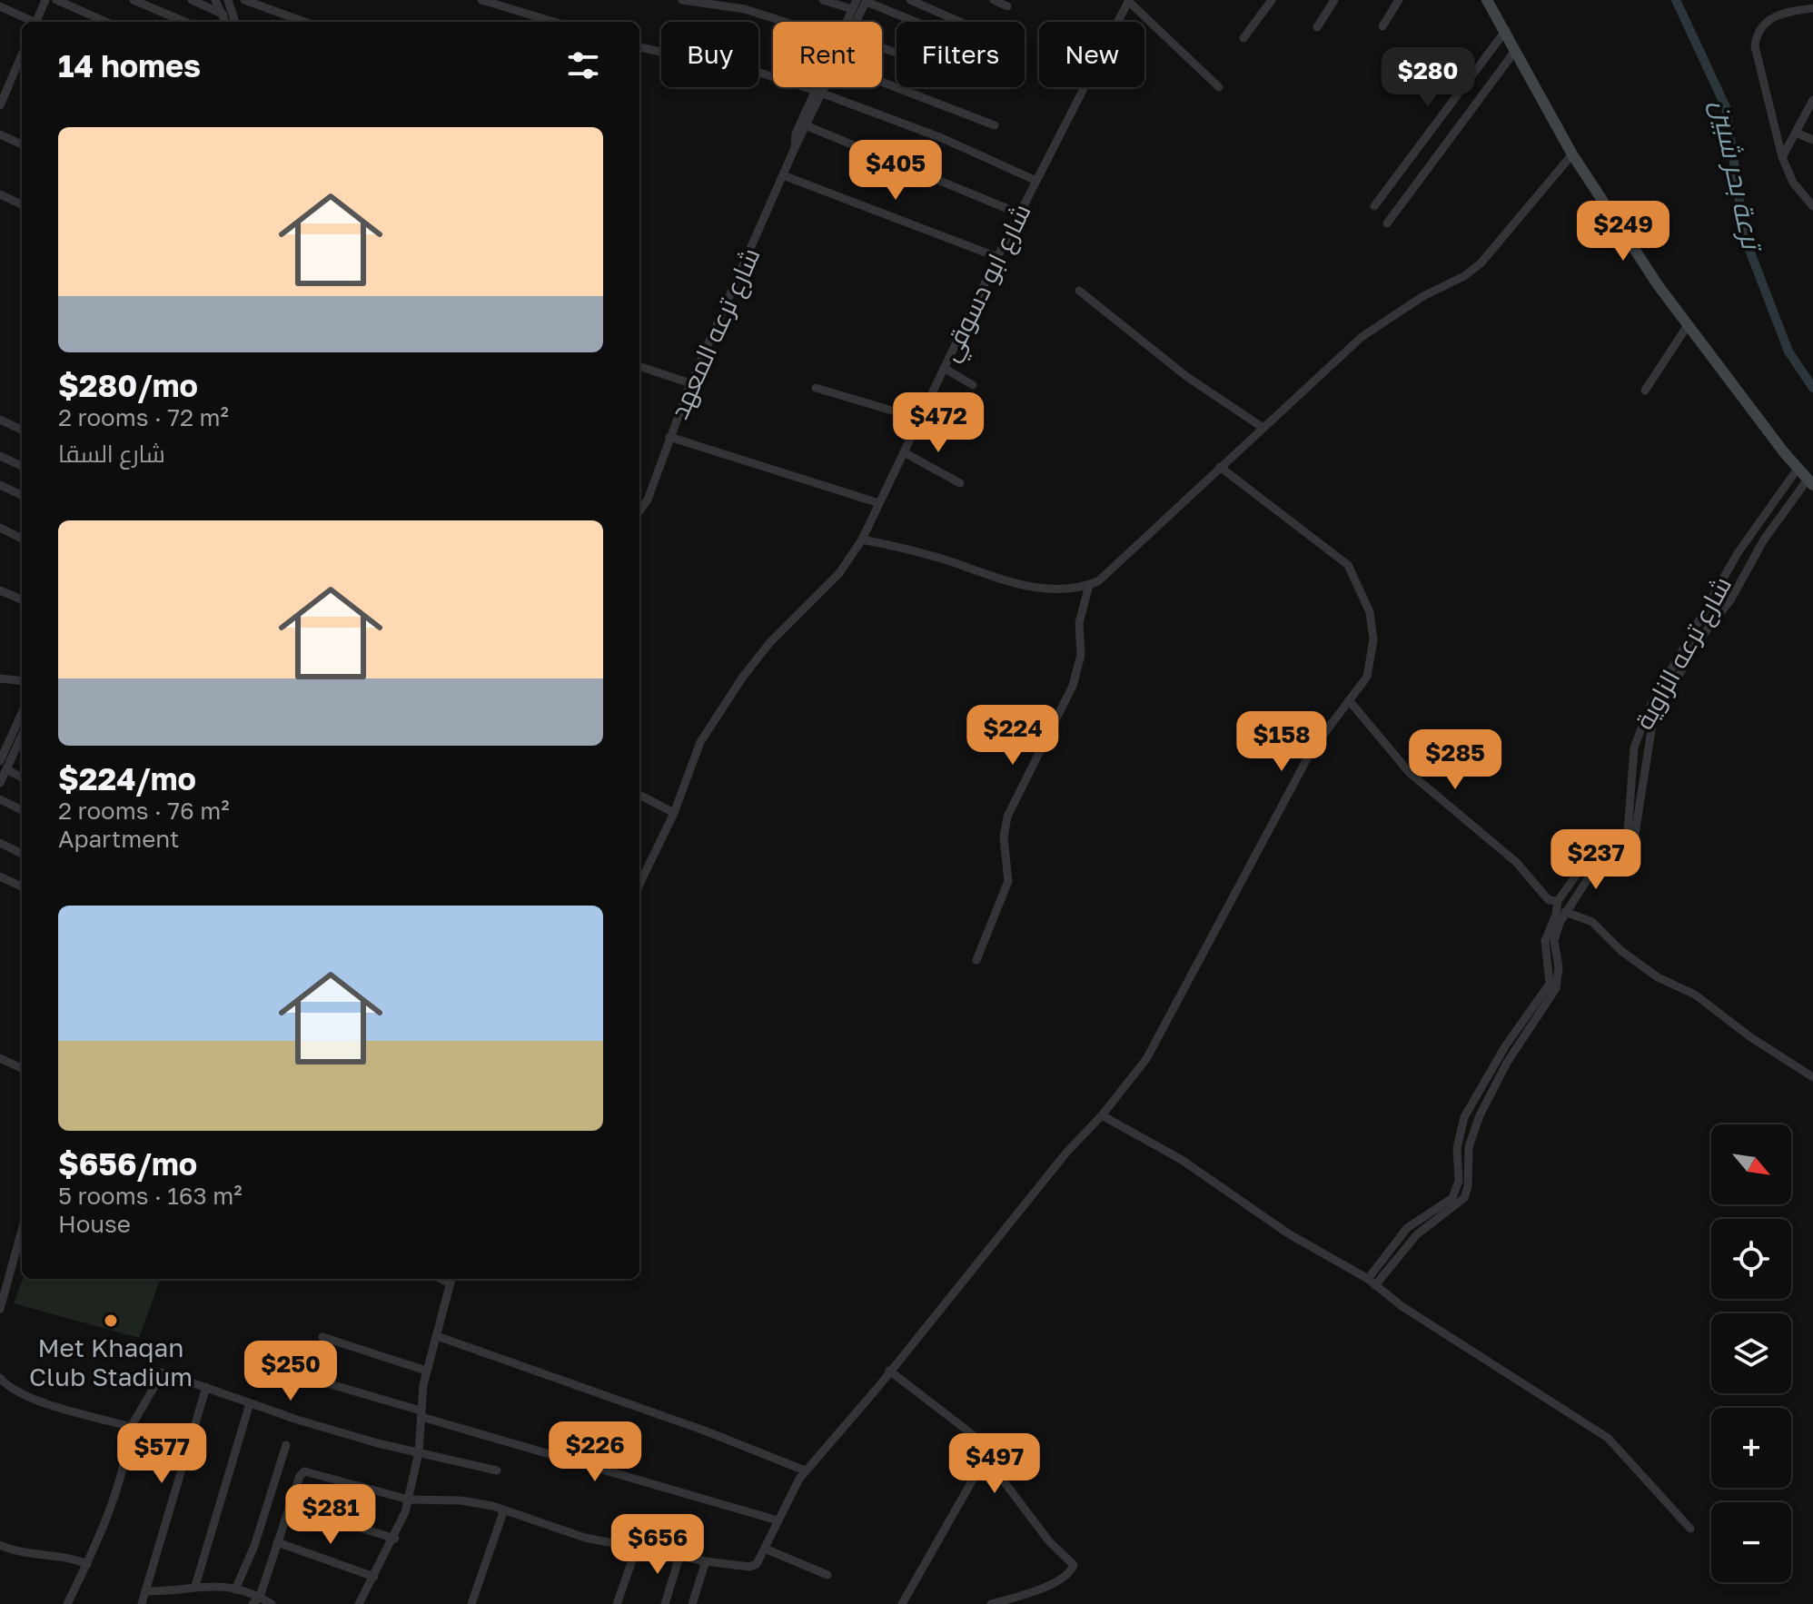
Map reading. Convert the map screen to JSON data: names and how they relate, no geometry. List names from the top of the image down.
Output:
{
  "streets": {
    "street": ["شارع ابو دسوقي", "شارع ترعه المعهد", "شارع ترعه الزاوية"]
  },
  "water": ["ترعة بحر شبين"],
  "places": ["Met Khaqan Club Stadium"],
  "north": "bottom right",
  "page": {
    "chip": [
      "Buy",
      "Rent",
      "Filters",
      "New"
    ],
    "heading": "14 homes",
    "price": [
      "$280",
      "$405",
      "$249",
      "$472",
      "$224",
      "$158",
      "$285",
      "$237",
      "$250",
      "$226",
      "$577",
      "$497",
      "$281",
      "$656"
    ],
    "list": [
      {
        "name": "$280/mo",
        "note": "2 rooms · 72 m² · شارع السقا"
      },
      {
        "name": "$224/mo",
        "note": "2 rooms · 76 m² · Apartment"
      },
      {
        "name": "$656/mo",
        "note": "5 rooms · 163 m² · House"
      }
    ],
    "map_buttons": ["+", "−"]
  }
}
